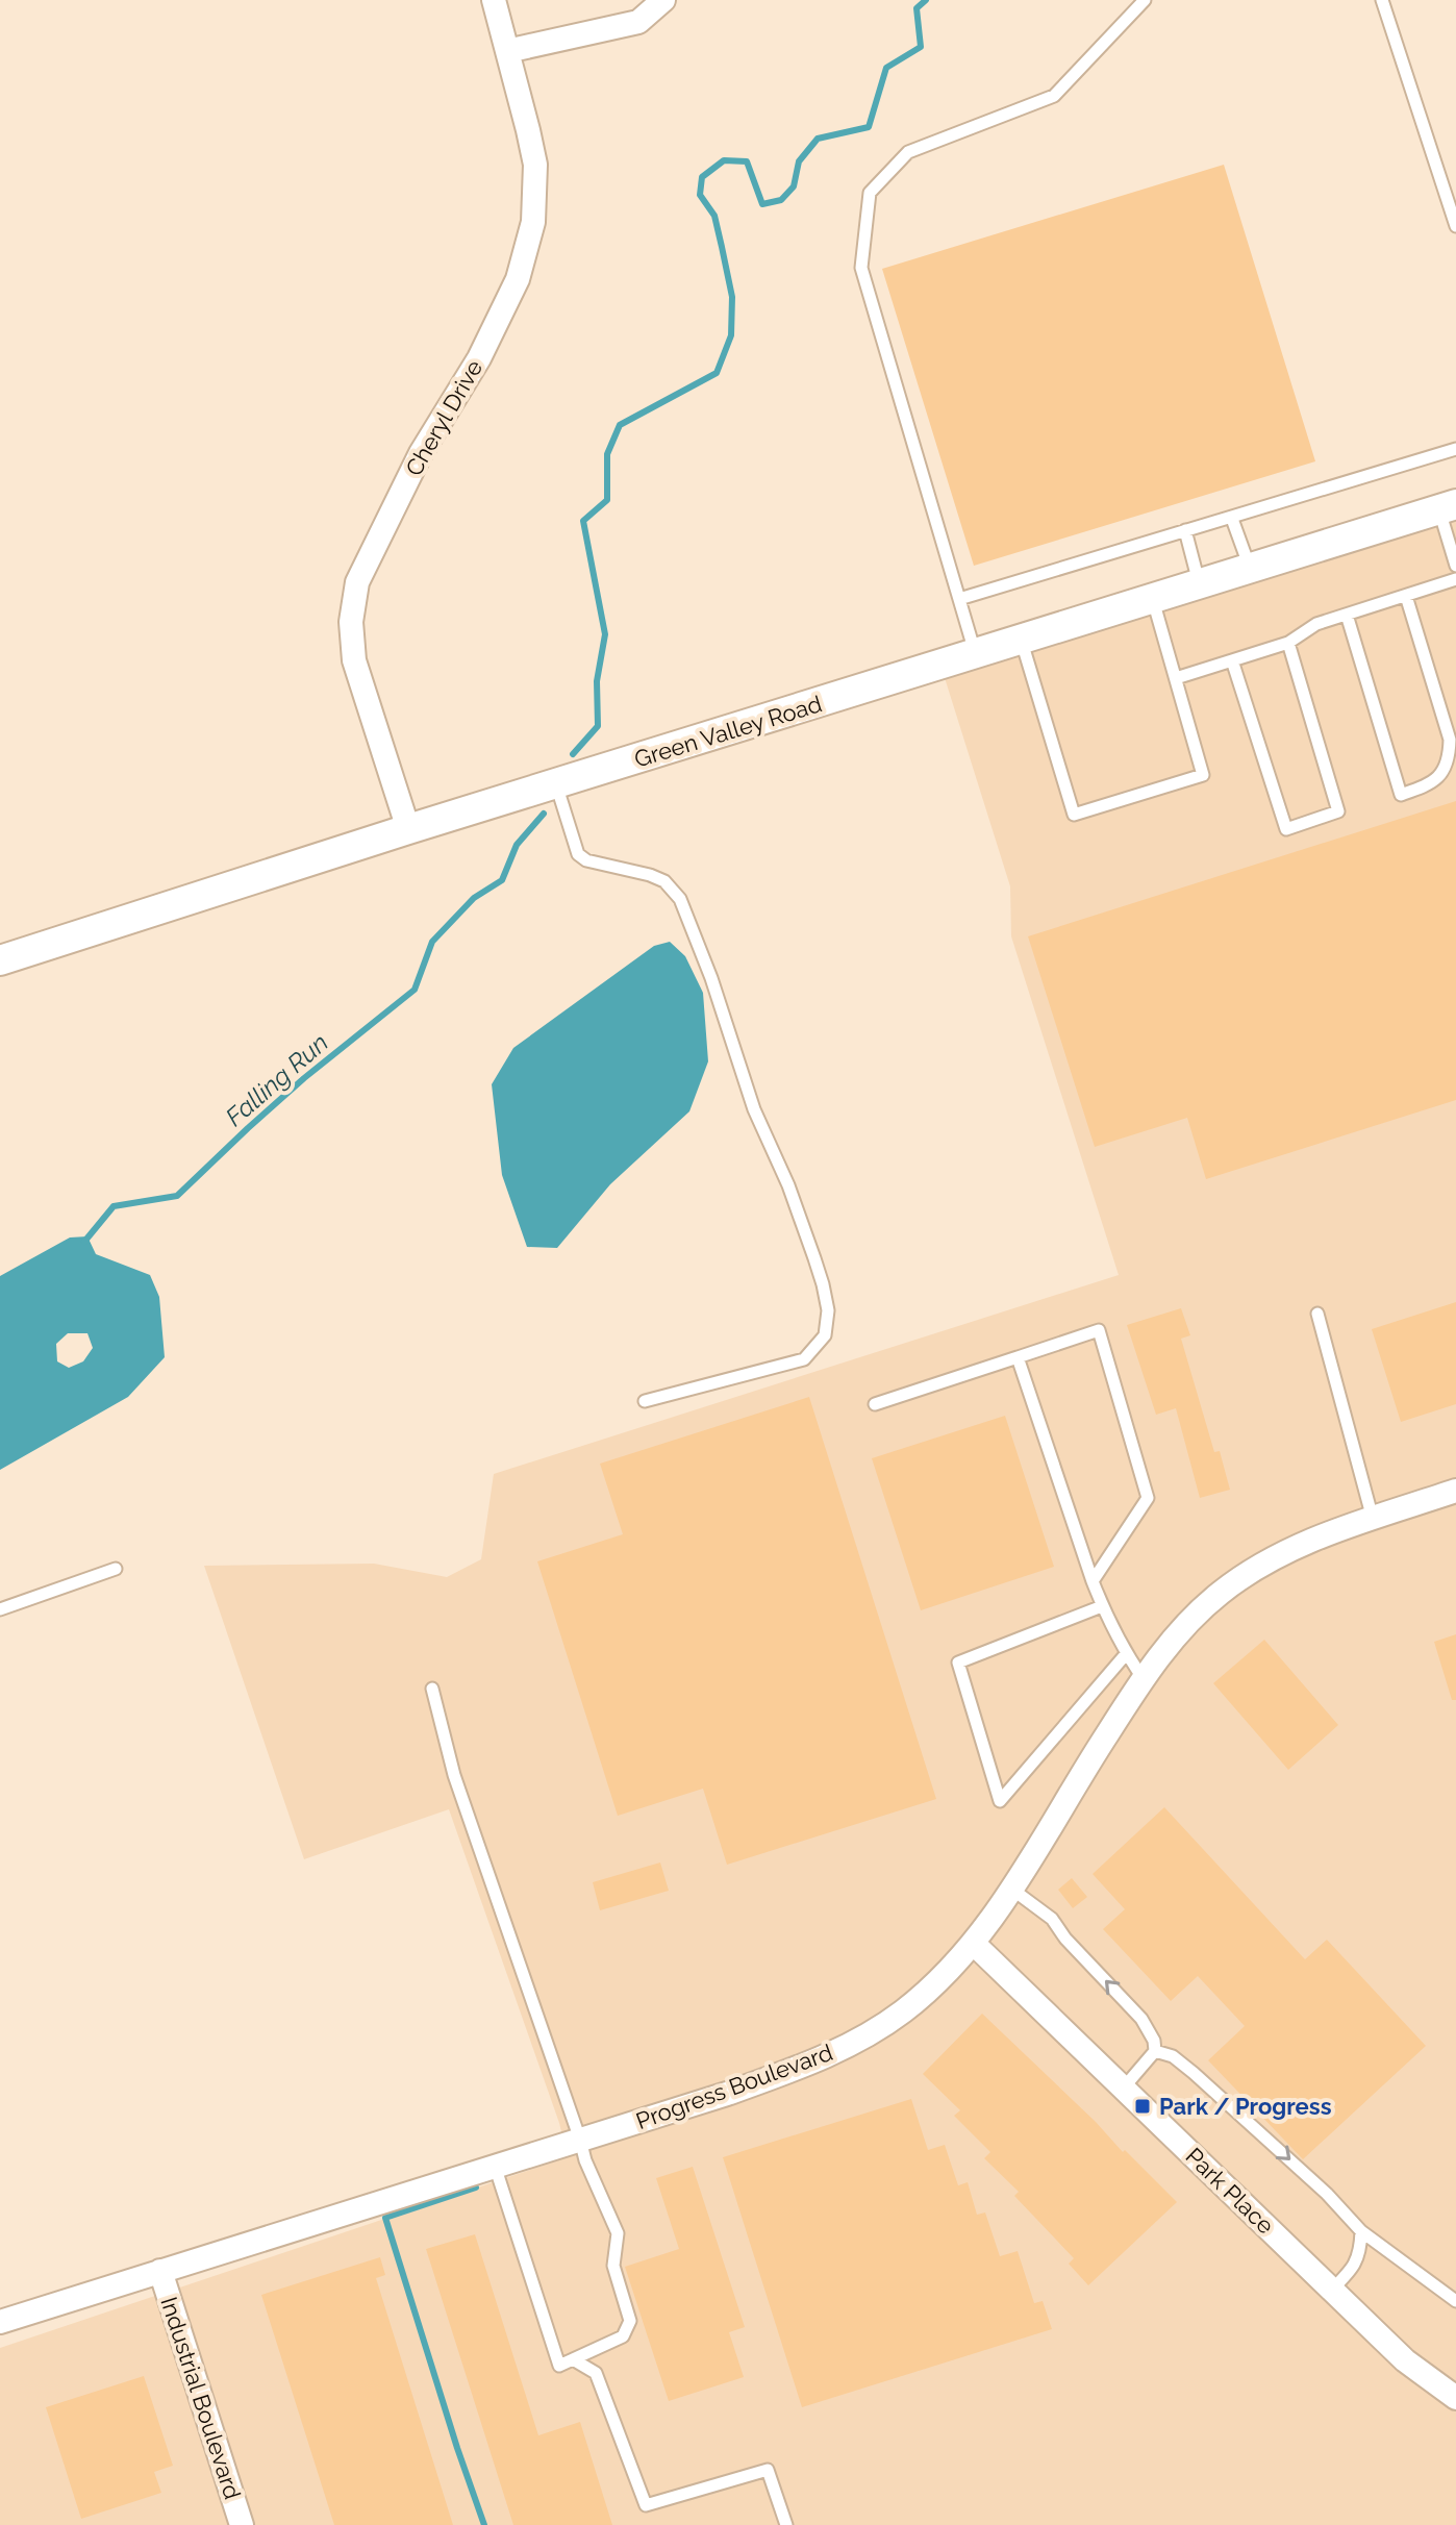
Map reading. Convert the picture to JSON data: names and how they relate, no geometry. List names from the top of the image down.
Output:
{
  "streets": {
    "street": [
      "Cheryl Drive",
      "Green Valley Road",
      "Progress Boulevard",
      "Park Place",
      "Industrial Boulevard"
    ]
  },
  "crossings": [
    ["Cheryl Drive", "Green Valley Road"],
    ["Progress Boulevard", "Park Place"],
    ["Progress Boulevard", "Industrial Boulevard"]
  ],
  "water": ["Falling Run"],
  "places": {
    "transit": ["Park / Progress"]
  }
}
